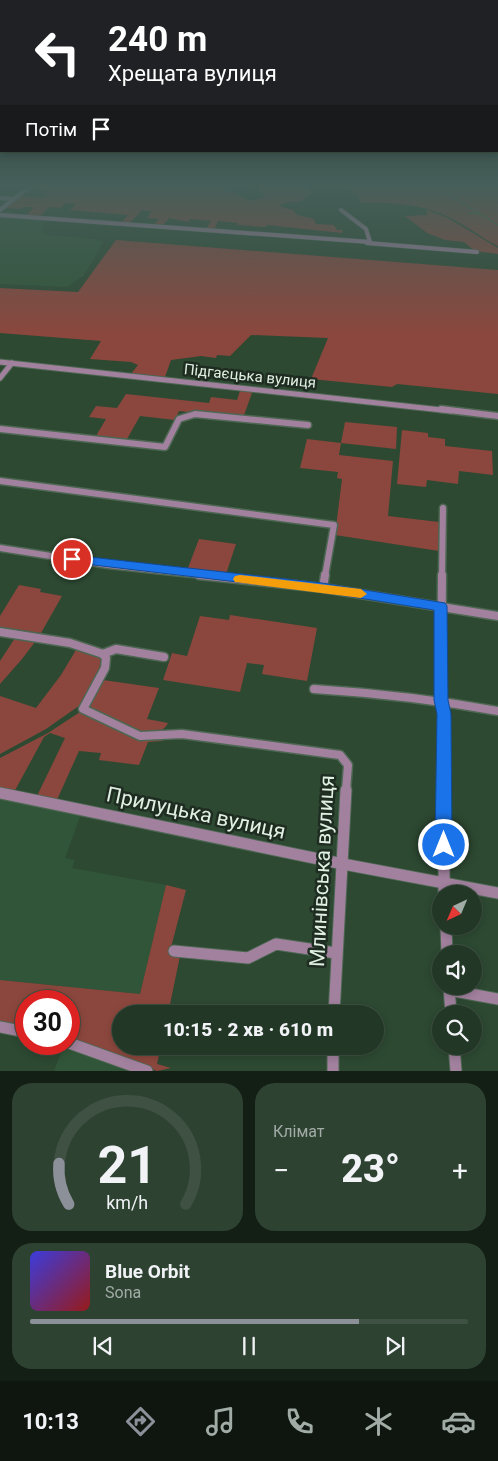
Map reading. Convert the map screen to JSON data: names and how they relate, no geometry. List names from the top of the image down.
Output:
{
  "streets": {
    "street": ["Підгаєцька вулиця", "Прилуцька вулиця", "Млинівська вулиця"]
  },
  "crossings": [
    ["Прилуцька вулиця", "Млинівська вулиця"]
  ],
  "north": "bottom left",
  "page": {
    "turn": ["240 m", "Хрещата вулиця"],
    "then": "Потім",
    "limit": "30",
    "trip": "10:15 · 2 хв · 610 m",
    "tile": "Клімат",
    "heat": ["−", "23°", "+"],
    "song": ["Blue Orbit", "Sona"],
    "tabs": "10:13",
    "gauge": ["21", "km/h"]
  }
}
